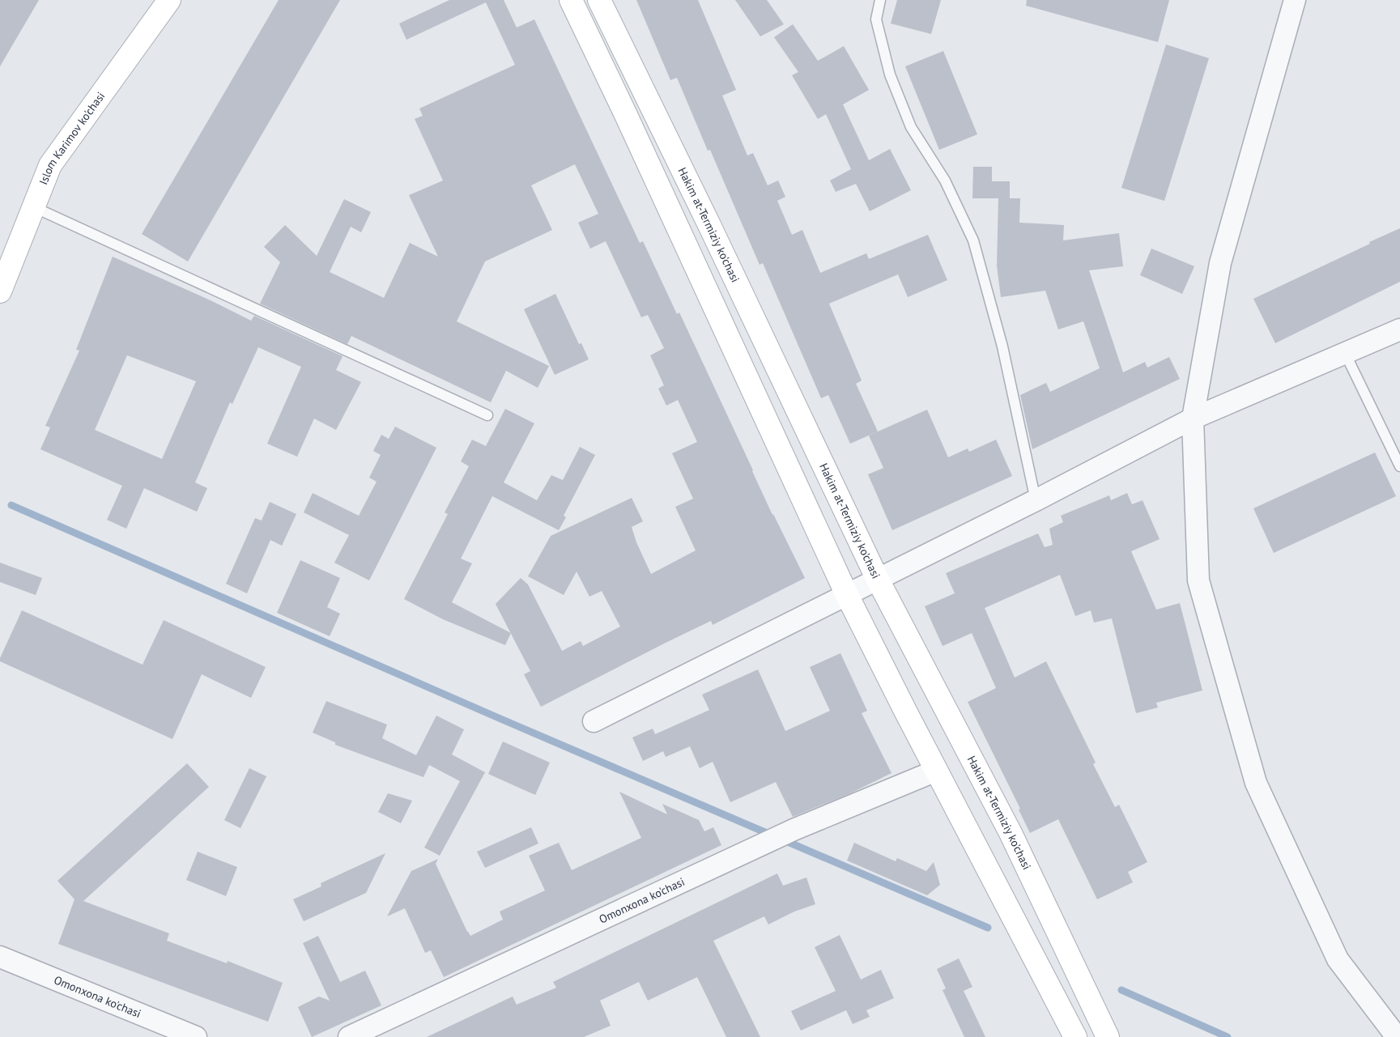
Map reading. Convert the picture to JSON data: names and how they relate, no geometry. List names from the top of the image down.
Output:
{
  "streets": {
    "main road": ["Islom Karimov ko'chasi", "Hakim at-Termiziy ko'chasi"],
    "street": ["Omonxona ko'chasi"]
  }
}
